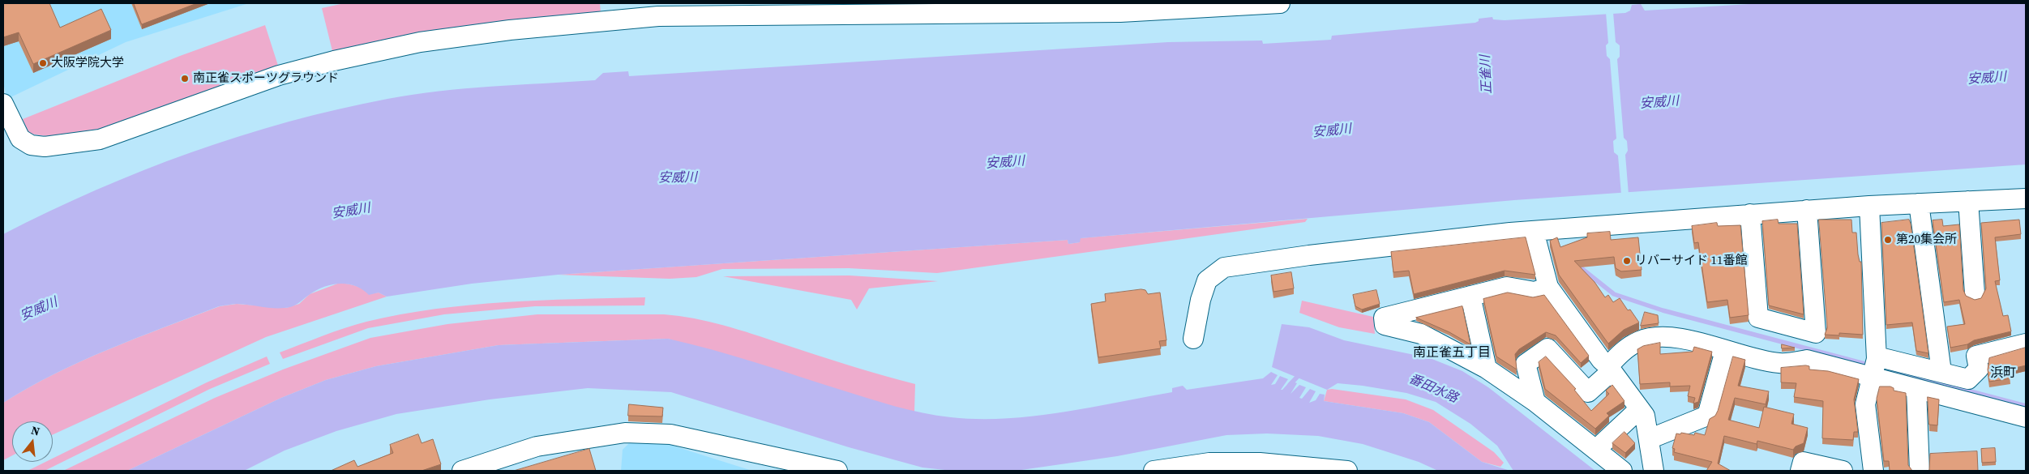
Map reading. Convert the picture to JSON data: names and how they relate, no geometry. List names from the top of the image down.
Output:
{
  "districts": ["南正雀五丁目", "浜町"],
  "water": ["正雀川", "安威川", "番田水路"],
  "places": [
    "大阪学院大学",
    "南正雀スポーツグラウンド",
    "第20集会所",
    "リバーサイド 11番館"
  ],
  "north": "top"
}
